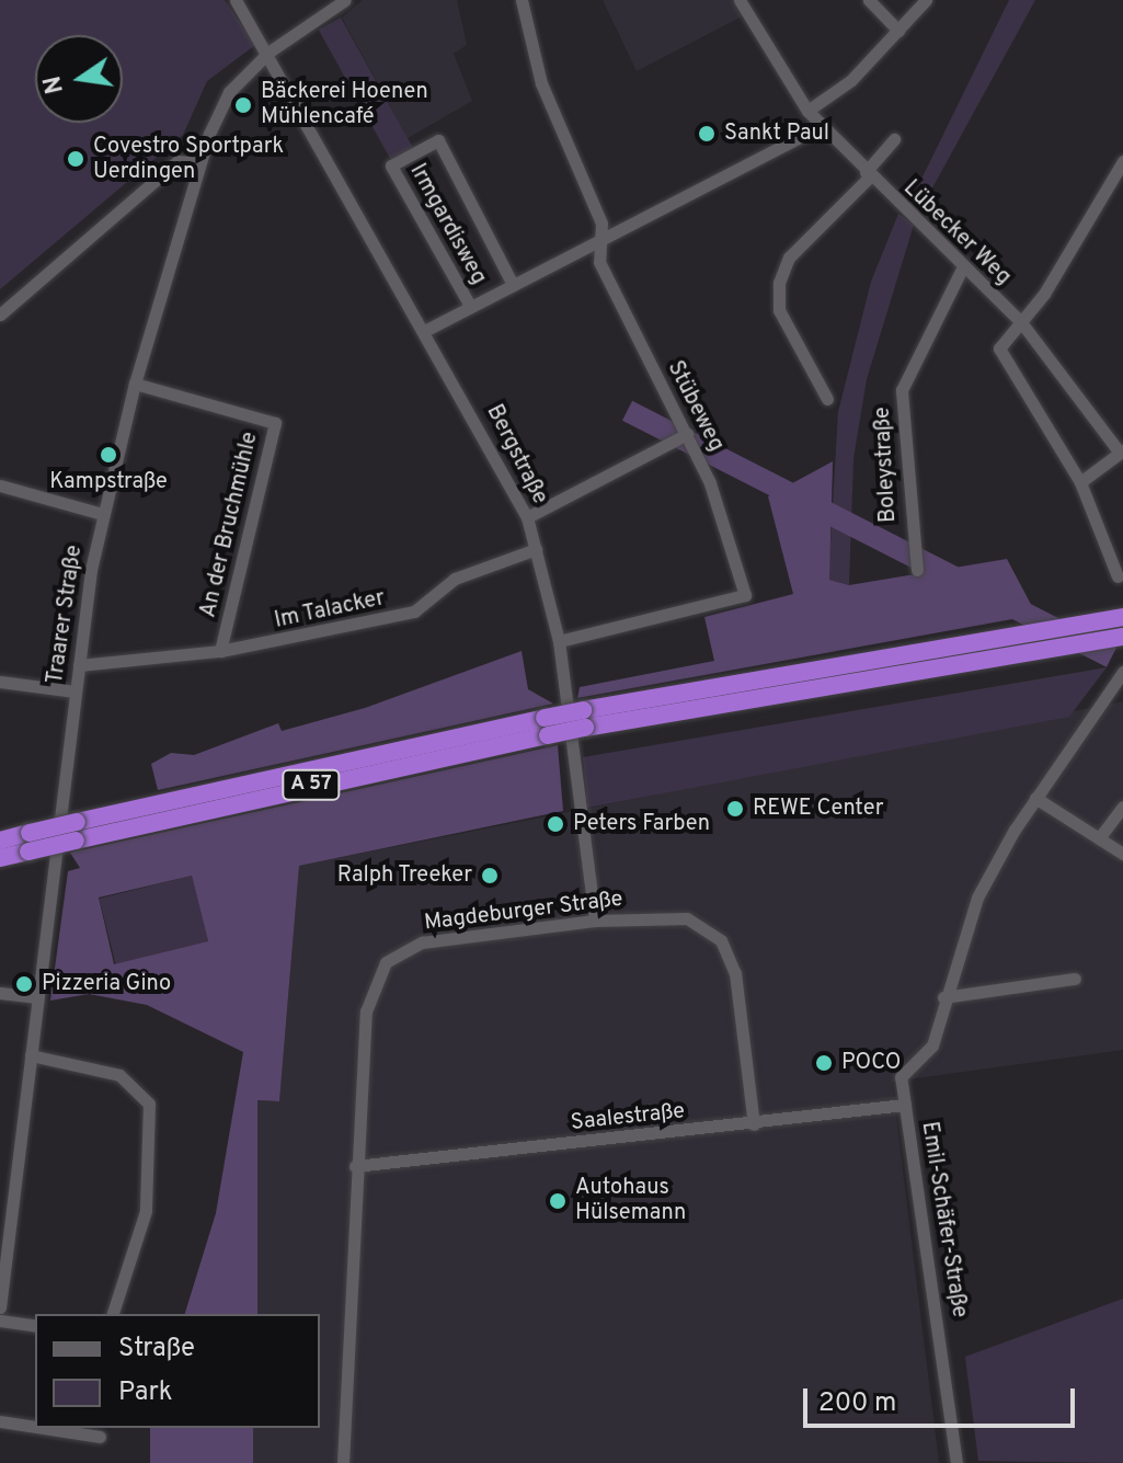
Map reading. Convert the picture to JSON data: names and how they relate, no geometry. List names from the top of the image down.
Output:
{
  "streets": {
    "highway": ["A 57"],
    "street": [
      "Irmgardisweg",
      "Lübecker Weg",
      "Stübeweg",
      "Bergstraße",
      "Boleystraße",
      "An der Bruchmühle",
      "Im Talacker",
      "Traarer Straße",
      "Magdeburger Straße",
      "Saalestraße",
      "Emil-Schäfer-Straße"
    ]
  },
  "crossings": [
    ["Irmgardisweg", "Lübecker Weg"],
    ["Irmgardisweg", "Stübeweg"],
    ["Irmgardisweg", "Bergstraße"],
    ["Lübecker Weg", "Boleystraße"],
    ["Stübeweg", "Bergstraße"],
    ["Bergstraße", "Im Talacker"],
    ["Bergstraße", "Traarer Straße"],
    ["Bergstraße", "Magdeburger Straße"],
    ["An der Bruchmühle", "Im Talacker"],
    ["An der Bruchmühle", "Traarer Straße"],
    ["Magdeburger Straße", "Saalestraße"],
    ["Saalestraße", "Emil-Schäfer-Straße"]
  ],
  "places": [
    "Bäckerei Hoenen Mühlencafé",
    "Sankt Paul",
    "Covestro Sportpark Uerdingen",
    "Kampstraße",
    "REWE Center",
    "Peters Farben",
    "Ralph Treeker",
    "Pizzeria Gino",
    "POCO",
    "Autohaus Hülsemann"
  ],
  "legend": ["Straße", "Park"],
  "scale_bar": "200 m",
  "north": "left"
}
